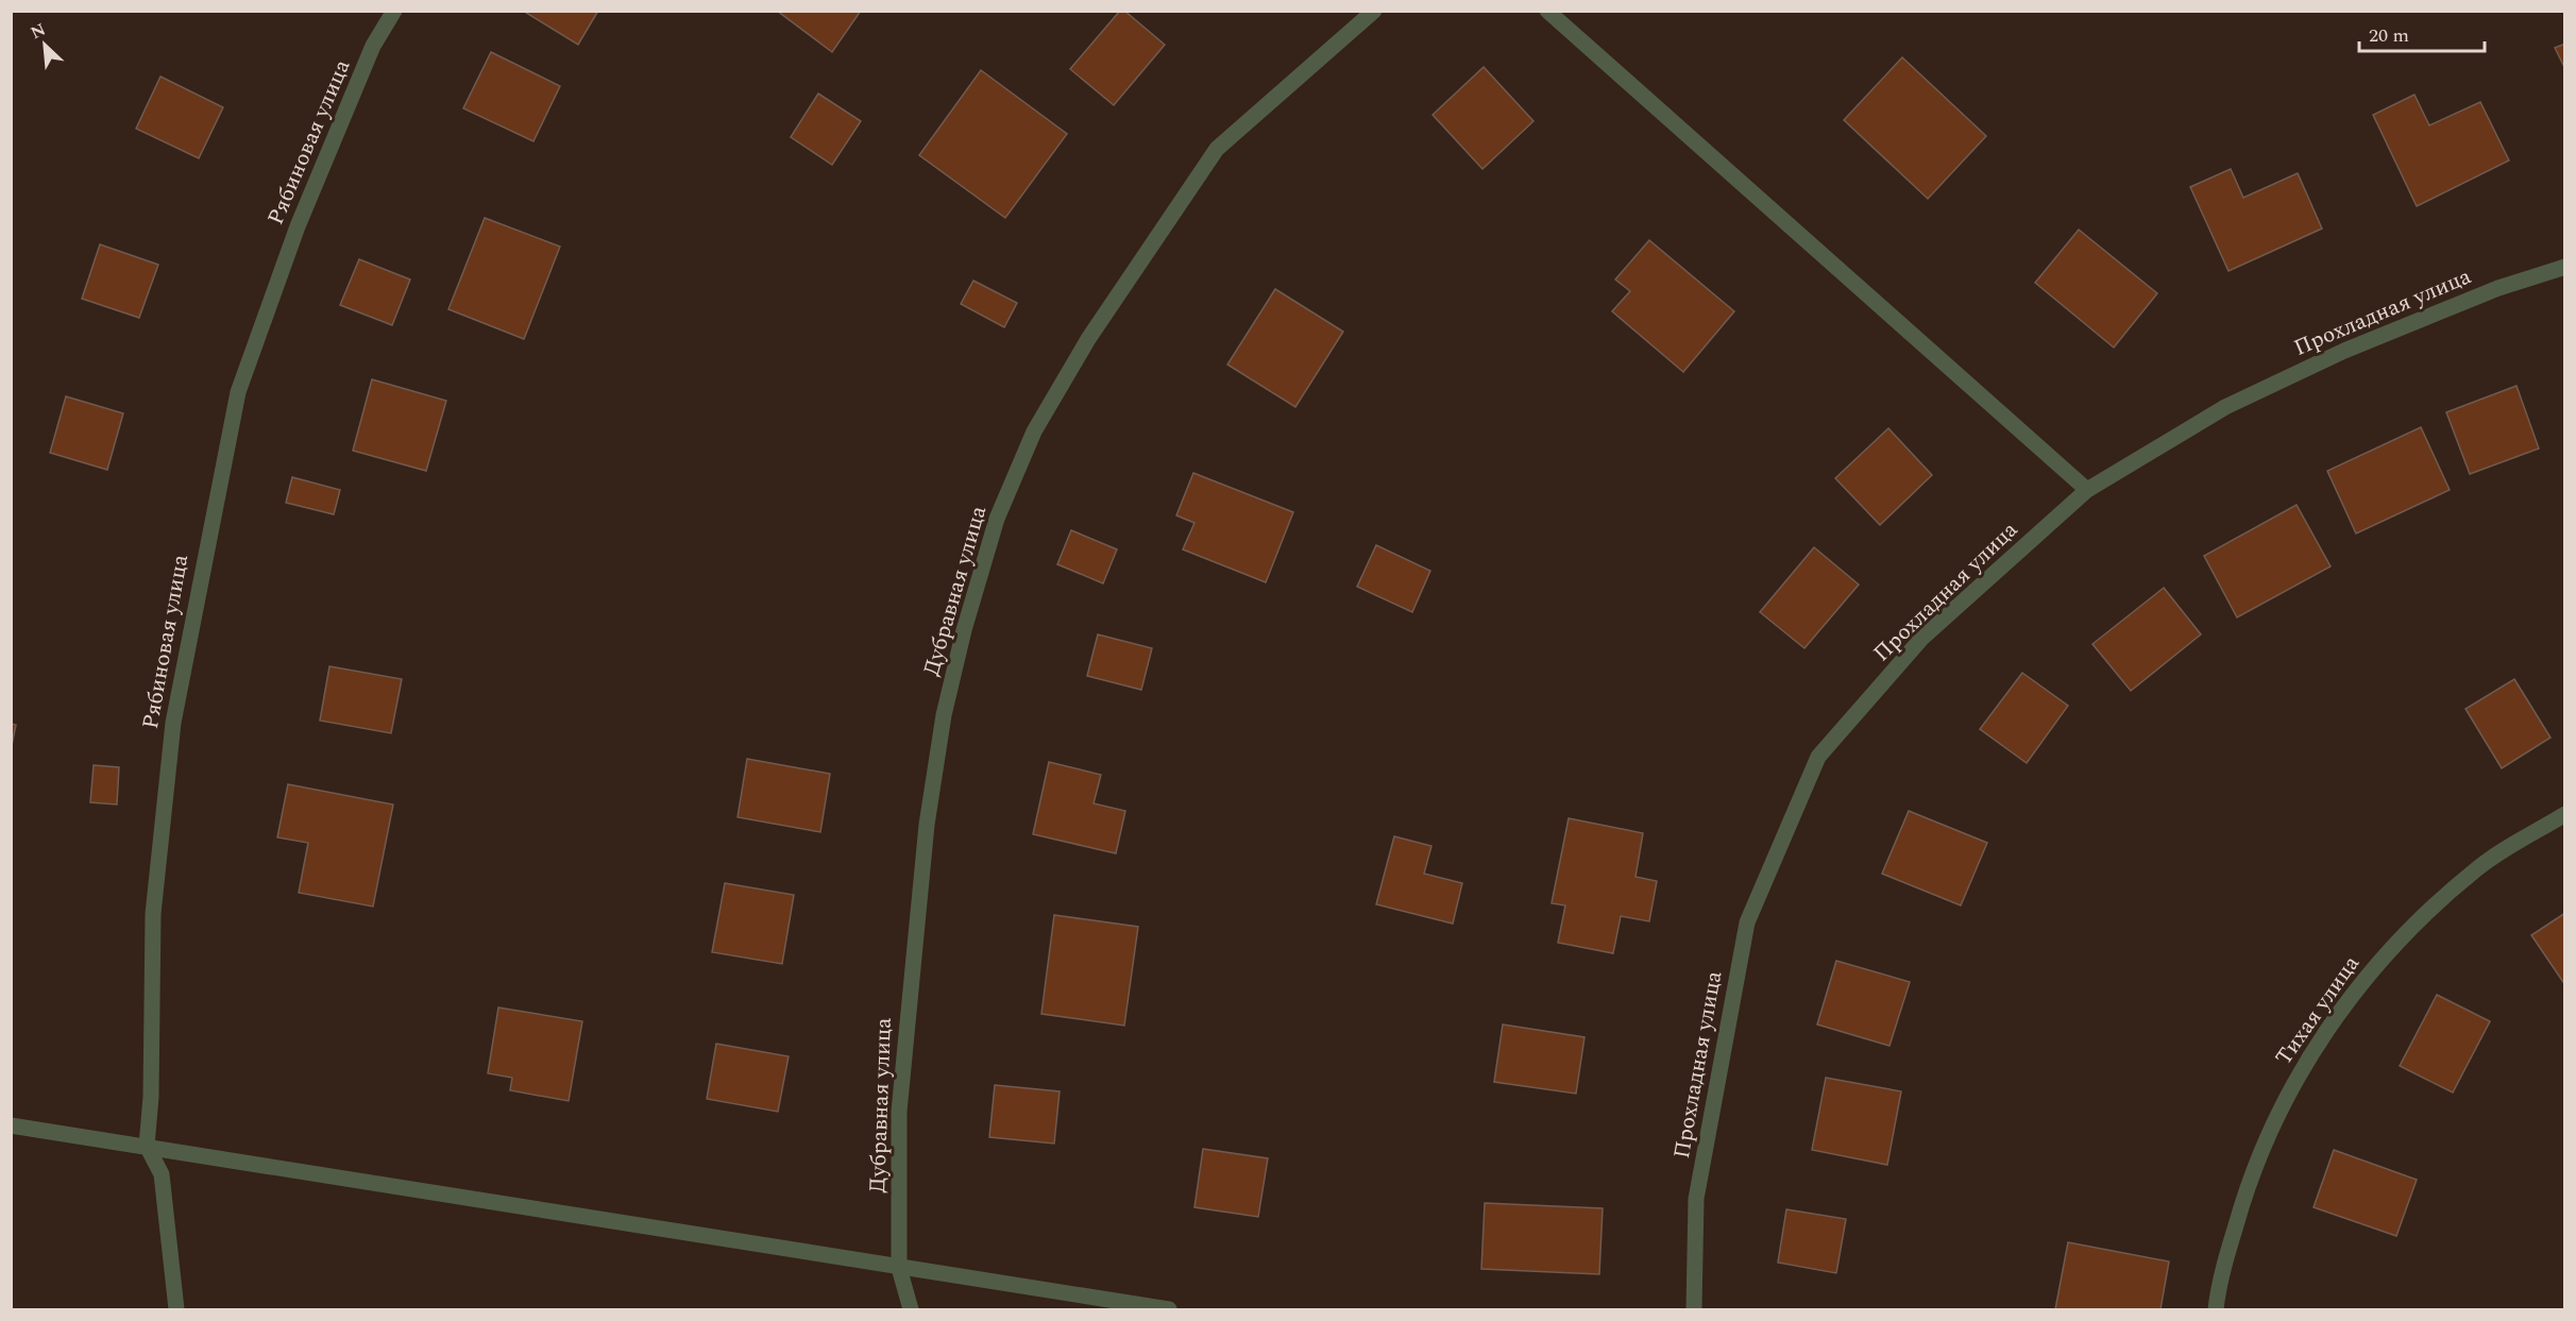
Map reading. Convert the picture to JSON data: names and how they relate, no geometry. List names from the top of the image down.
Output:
{
  "streets": {
    "street": [
      "Рябиновая улица",
      "Прохладная улица",
      "Дубравная улица",
      "Тихая улица"
    ]
  },
  "scale_bar": "20 m",
  "north": "top left"
}
